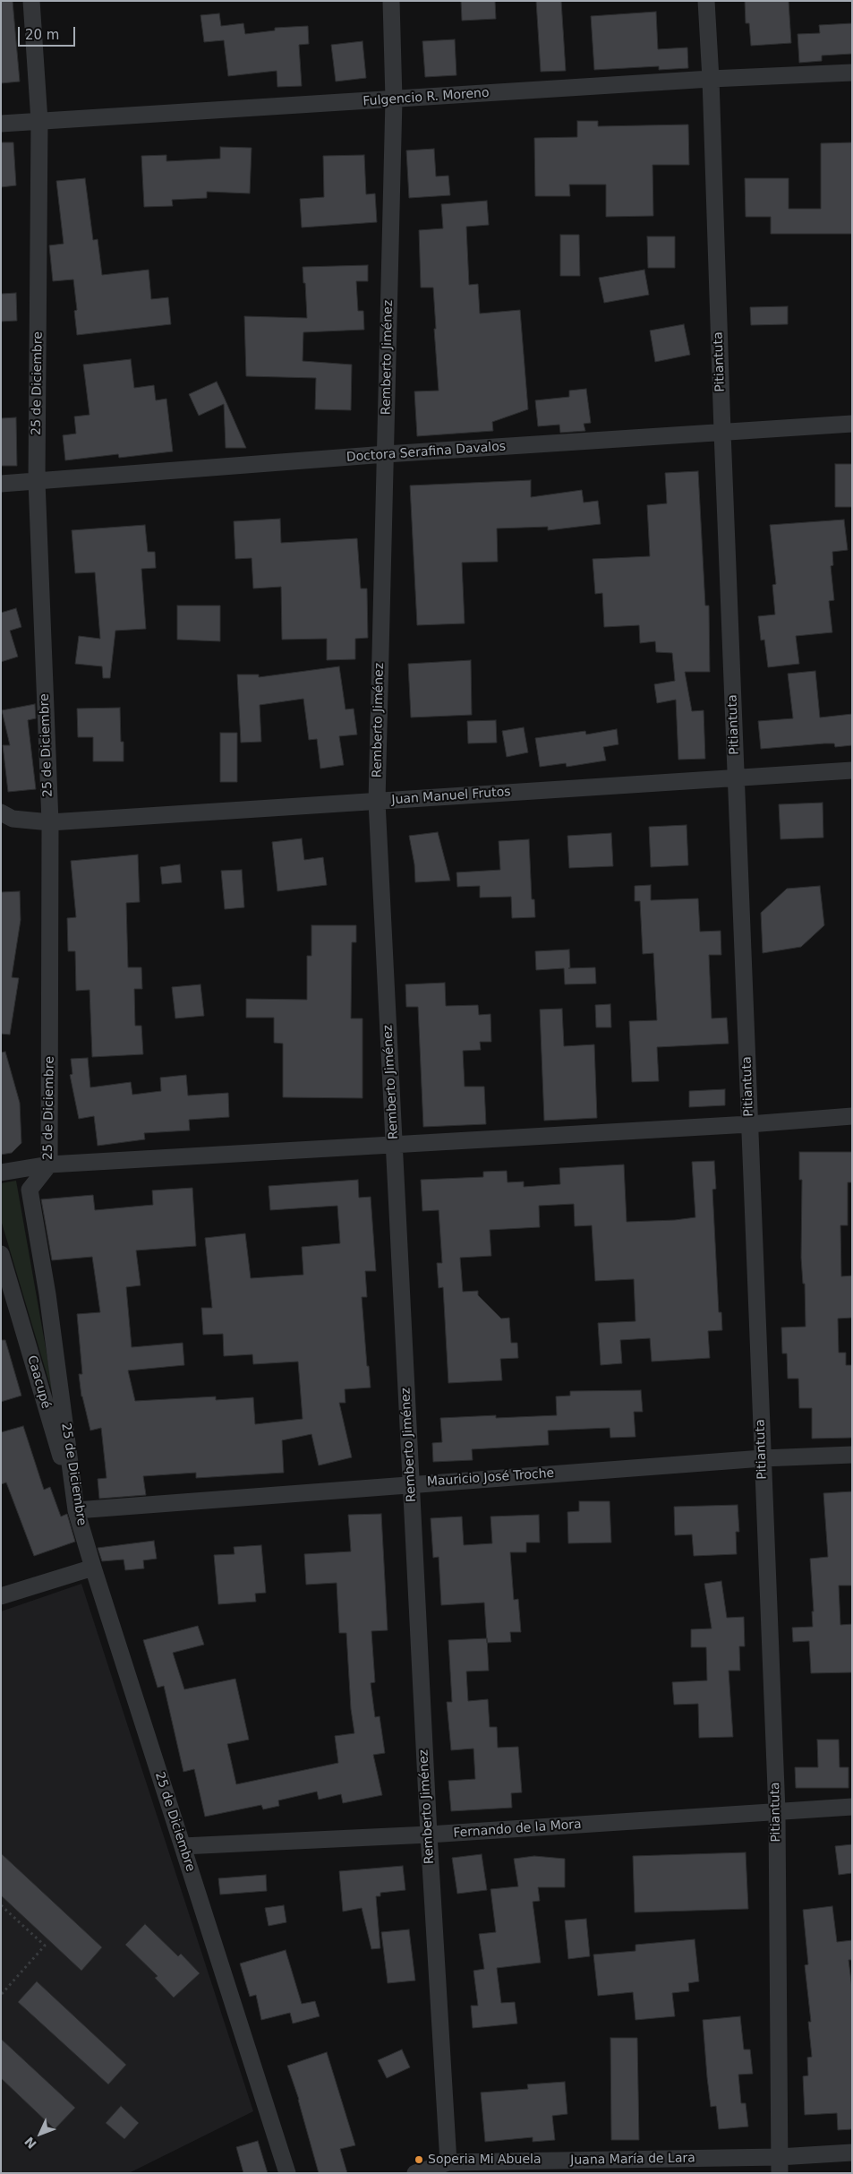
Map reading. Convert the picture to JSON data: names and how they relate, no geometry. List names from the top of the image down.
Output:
{
  "streets": {
    "street": [
      "Fulgencio R. Moreno",
      "Remberto Jiménez",
      "Pitiantuta",
      "25 de Diciembre",
      "Doctora Serafina Davalos",
      "Juan Manuel Frutos",
      "Caacupé",
      "Mauricio José Troche",
      "Fernando de la Mora",
      "Juana María de Lara"
    ]
  },
  "crossings": [
    ["Fulgencio R. Moreno", "Remberto Jiménez"],
    ["Fulgencio R. Moreno", "Pitiantuta"],
    ["Fulgencio R. Moreno", "25 de Diciembre"],
    ["Remberto Jiménez", "Doctora Serafina Davalos"],
    ["Remberto Jiménez", "Juan Manuel Frutos"],
    ["Remberto Jiménez", "Mauricio José Troche"],
    ["Remberto Jiménez", "Fernando de la Mora"],
    ["Remberto Jiménez", "Juana María de Lara"],
    ["Pitiantuta", "Doctora Serafina Davalos"],
    ["Pitiantuta", "Juan Manuel Frutos"],
    ["Pitiantuta", "Mauricio José Troche"],
    ["Pitiantuta", "Fernando de la Mora"],
    ["Pitiantuta", "Juana María de Lara"],
    ["25 de Diciembre", "Doctora Serafina Davalos"],
    ["25 de Diciembre", "Juan Manuel Frutos"],
    ["25 de Diciembre", "Caacupé"],
    ["25 de Diciembre", "Mauricio José Troche"],
    ["25 de Diciembre", "Fernando de la Mora"],
    ["Caacupé", "Mauricio José Troche"]
  ],
  "places": ["Soperia Mi Abuela"],
  "scale_bar": "20 m",
  "north": "bottom left"
}
